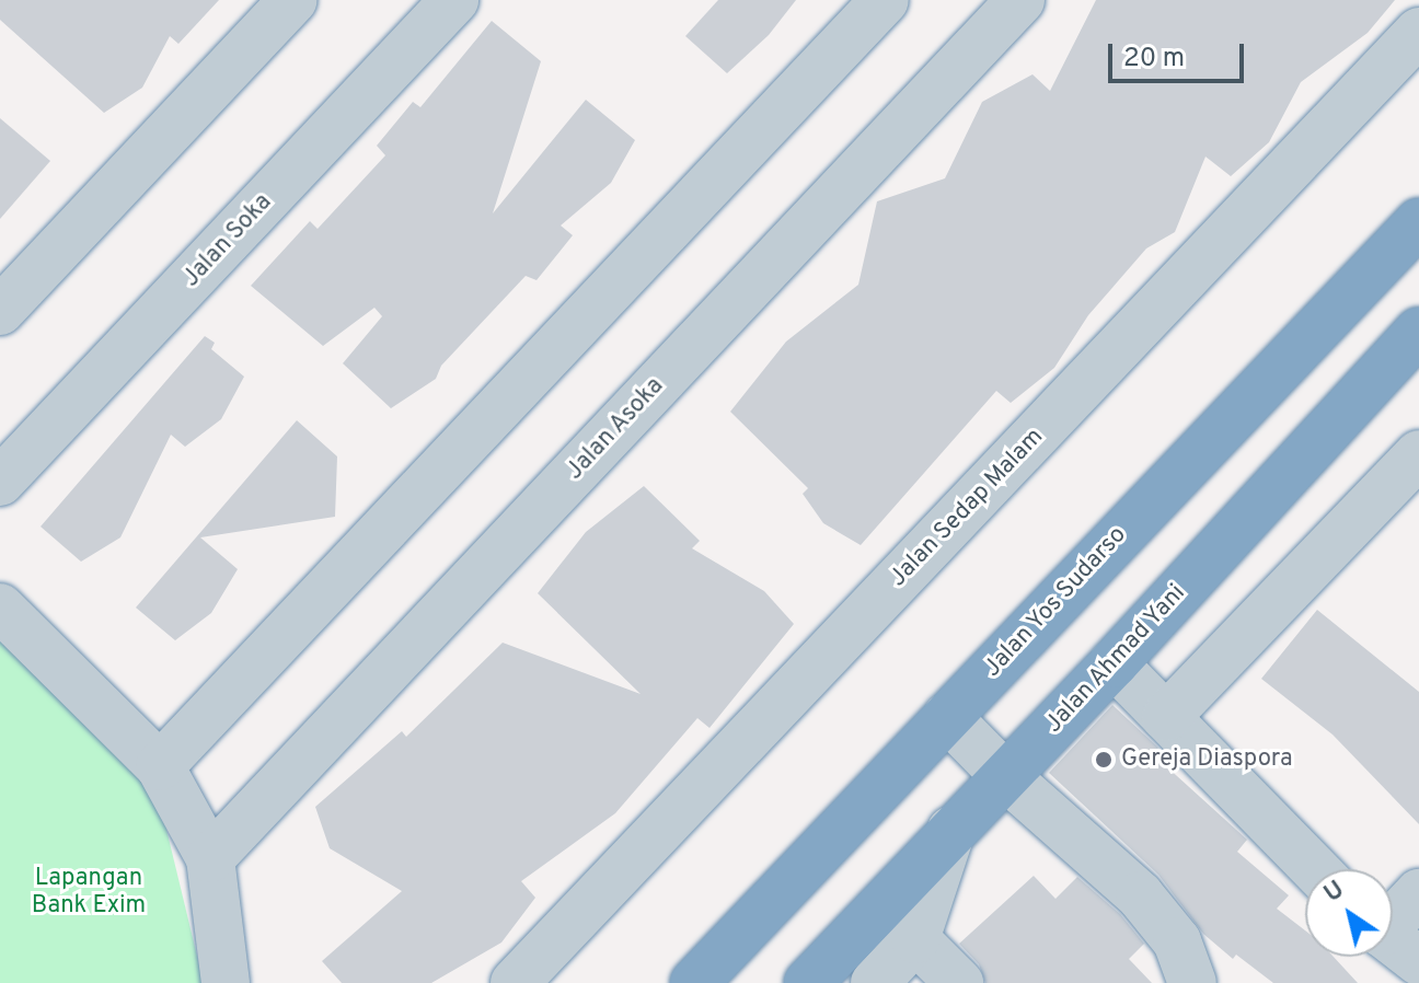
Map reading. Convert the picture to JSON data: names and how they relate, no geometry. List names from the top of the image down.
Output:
{
  "streets": {
    "highway": ["Jalan Yos Sudarso", "Jalan Ahmad Yani"],
    "street": ["Jalan Soka", "Jalan Asoka", "Jalan Sedap Malam"]
  },
  "parks": ["Lapangan Bank Exim"],
  "places": ["Gereja Diaspora"],
  "scale_bar": "20 m",
  "north": "top left"
}
